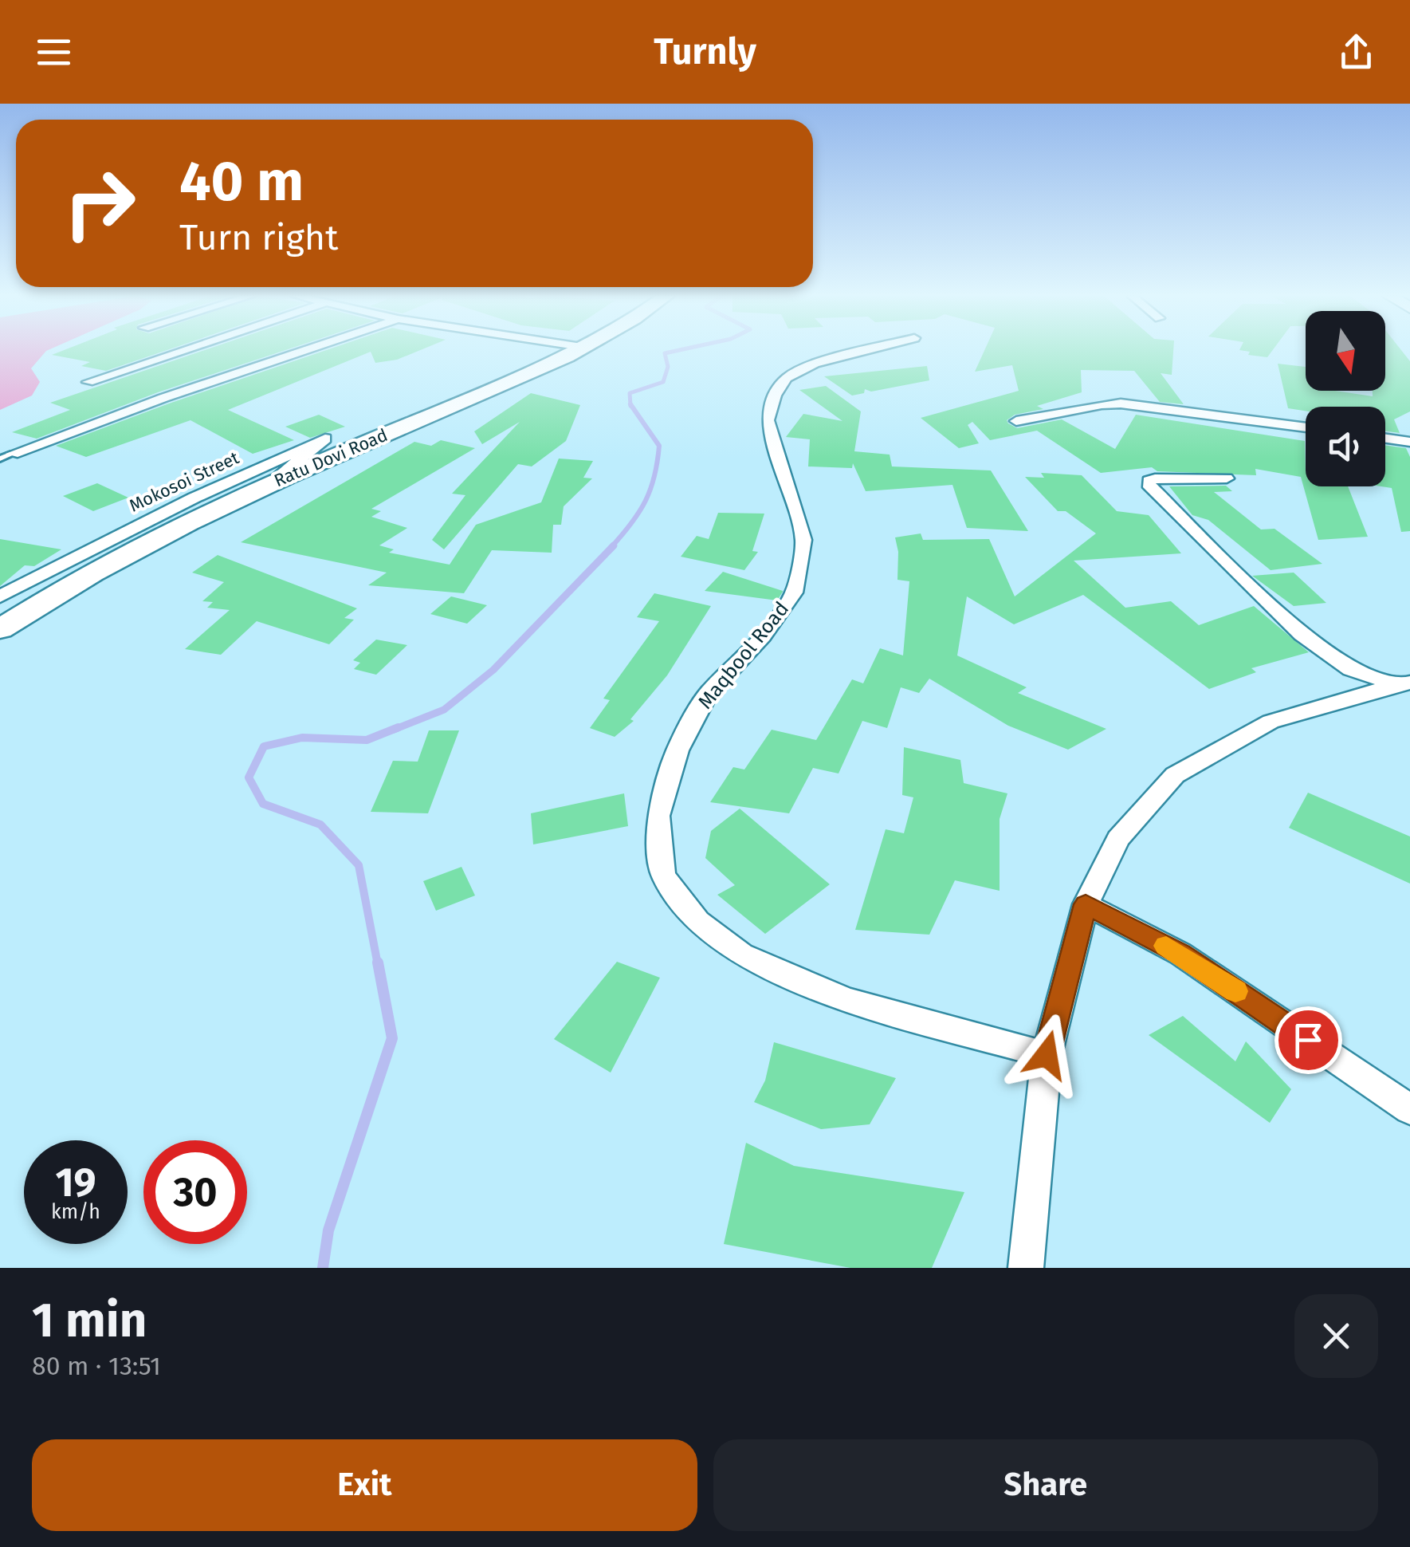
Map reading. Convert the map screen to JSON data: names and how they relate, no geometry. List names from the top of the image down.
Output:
{
  "streets": {
    "main road": ["Ratu Dovi Road"],
    "street": ["Mokosoi Street", "Maqbool Road"]
  },
  "crossings": [
    ["Ratu Dovi Road", "Mokosoi Street"]
  ],
  "north": "bottom",
  "page": {
    "header": "Turnly",
    "turn": ["40 m", "Turn right"],
    "speed": "19 km/h",
    "limit": "30",
    "heading": ["1 min", "80 m · 13:51"],
    "buttons": ["Exit", "Share"]
  }
}
